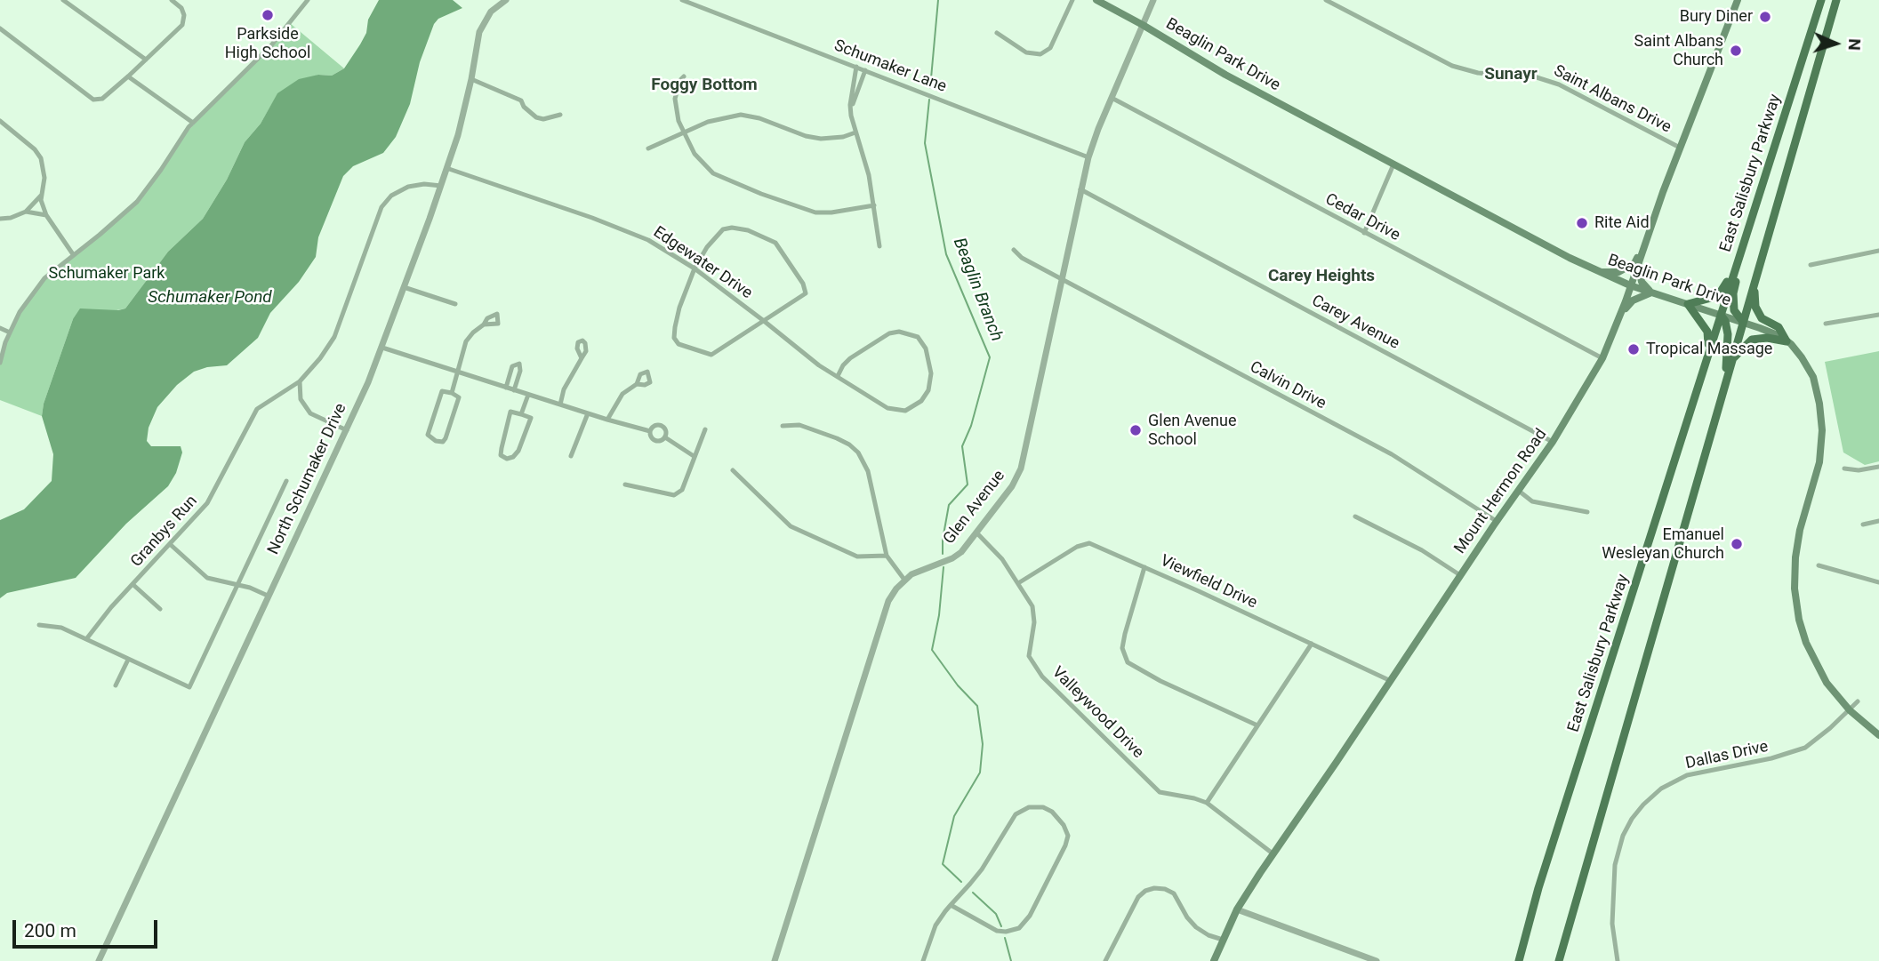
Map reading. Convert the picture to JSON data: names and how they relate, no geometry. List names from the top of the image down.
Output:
{
  "streets": {
    "main road": ["Beaglin Park Drive", "East Salisbury Parkway", "Mount Hermon Road"],
    "street": [
      "Schumaker Lane",
      "Saint Albans Drive",
      "Cedar Drive",
      "Edgewater Drive",
      "Carey Avenue",
      "Calvin Drive",
      "North Schumaker Drive",
      "Glen Avenue",
      "Granbys Run",
      "Viewfield Drive",
      "Valleywood Drive",
      "Dallas Drive"
    ]
  },
  "crossings": [
    ["Beaglin Park Drive", "East Salisbury Parkway"],
    ["Beaglin Park Drive", "Mount Hermon Road"],
    ["Beaglin Park Drive", "Glen Avenue"],
    ["Beaglin Park Drive", "Dallas Drive"],
    ["Schumaker Lane", "Glen Avenue"],
    ["Saint Albans Drive", "Mount Hermon Road"],
    ["Cedar Drive", "Mount Hermon Road"],
    ["Cedar Drive", "Glen Avenue"],
    ["Edgewater Drive", "North Schumaker Drive"],
    ["Carey Avenue", "Mount Hermon Road"],
    ["Carey Avenue", "Glen Avenue"],
    ["Calvin Drive", "Mount Hermon Road"],
    ["Calvin Drive", "Glen Avenue"],
    ["North Schumaker Drive", "Granbys Run"],
    ["Mount Hermon Road", "Viewfield Drive"],
    ["Mount Hermon Road", "Valleywood Drive"],
    ["Glen Avenue", "Valleywood Drive"],
    ["Viewfield Drive", "Valleywood Drive"]
  ],
  "districts": ["Sunayr", "Foggy Bottom", "Carey Heights"],
  "water": ["Beaglin Branch", "Schumaker Pond"],
  "parks": ["Schumaker Park"],
  "places": [
    "Parkside High School",
    "Bury Diner",
    "Saint Albans Church",
    "Rite Aid",
    "Tropical Massage",
    "Glen Avenue School",
    "Emanuel Wesleyan Church"
  ],
  "scale_bar": "200 m",
  "north": "right"
}
